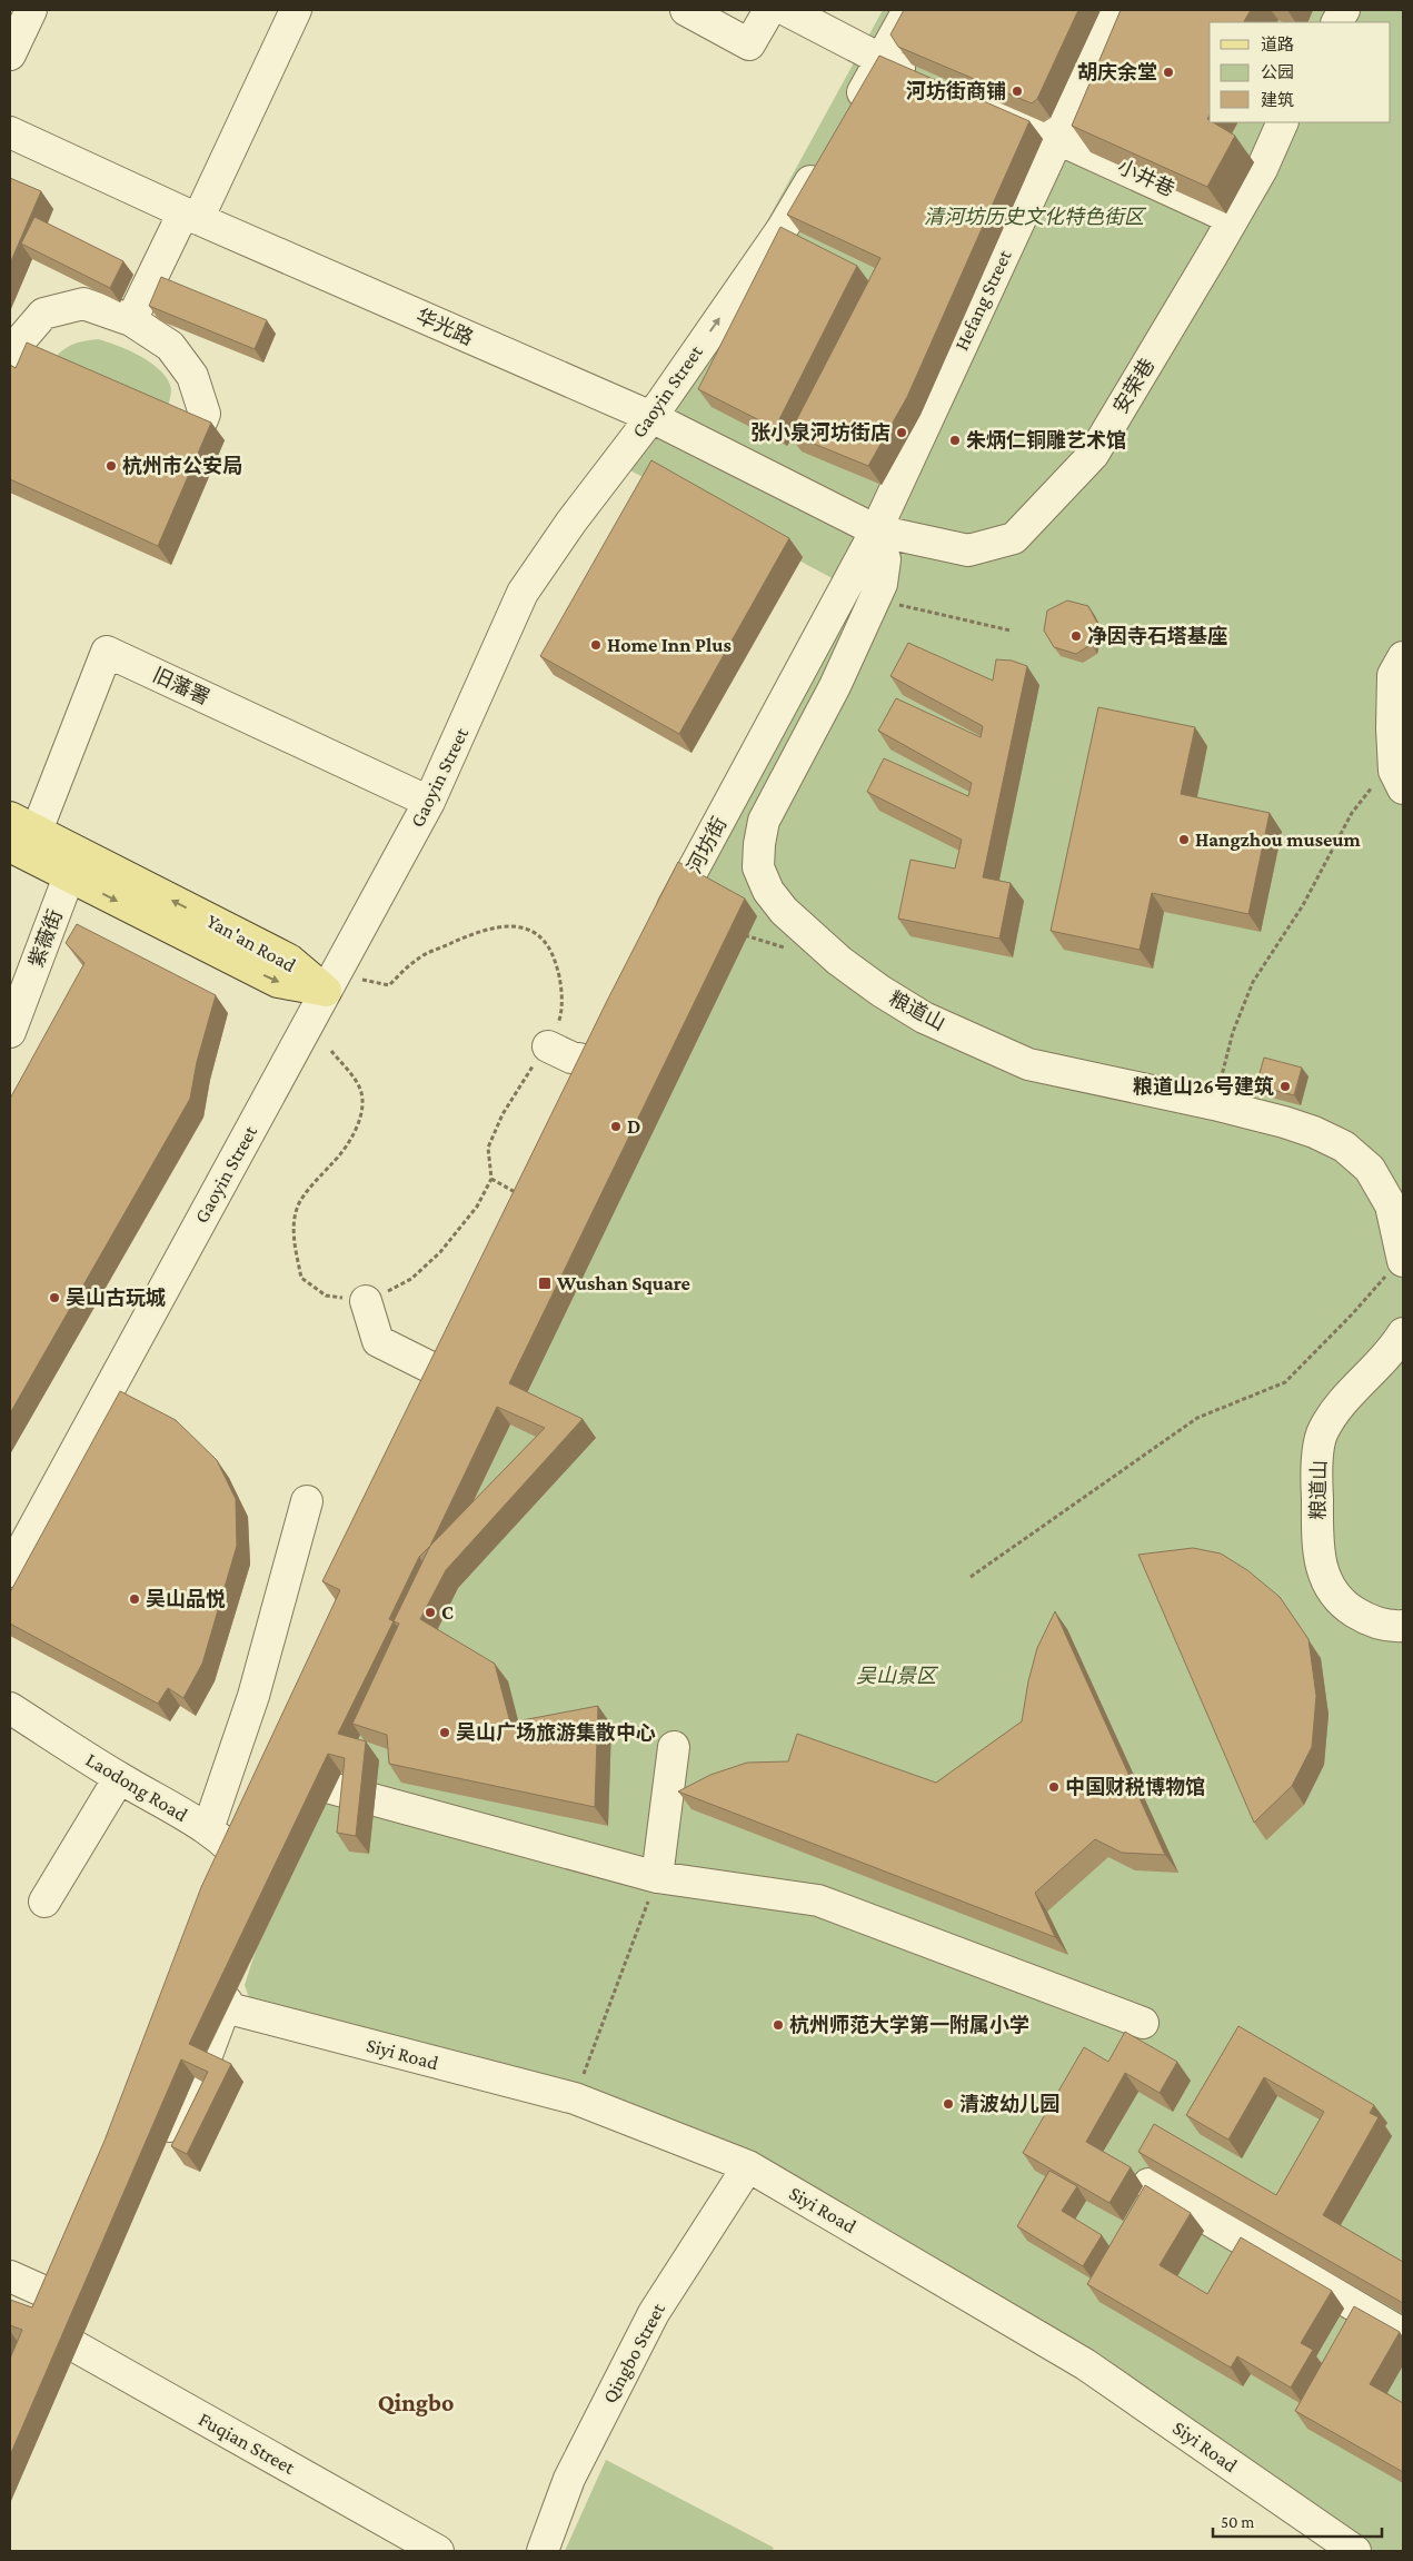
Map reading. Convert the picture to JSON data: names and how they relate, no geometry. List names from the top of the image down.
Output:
{
  "streets": {
    "main road": ["Yan'an Road"],
    "street": [
      "小井巷",
      "Hefang Street",
      "华光路",
      "安荣巷",
      "Gaoyin Street",
      "旧藩署",
      "河坊街",
      "紫薇街",
      "粮道山",
      "Laodong Road",
      "Siyi Road",
      "Qingbo Street",
      "Fuqian Street"
    ]
  },
  "crossings": [
    ["小井巷", "Hefang Street"],
    ["小井巷", "安荣巷"],
    ["Hefang Street", "华光路"],
    ["Hefang Street", "安荣巷"],
    ["Hefang Street", "河坊街"],
    ["Hefang Street", "粮道山"],
    ["华光路", "安荣巷"],
    ["华光路", "Gaoyin Street"],
    ["华光路", "河坊街"],
    ["华光路", "粮道山"],
    ["安荣巷", "河坊街"],
    ["安荣巷", "粮道山"],
    ["Gaoyin Street", "旧藩署"],
    ["Gaoyin Street", "Yan'an Road"],
    ["旧藩署", "Yan'an Road"],
    ["河坊街", "粮道山"],
    ["紫薇街", "Yan'an Road"],
    ["Siyi Road", "Qingbo Street"]
  ],
  "districts": ["Qingbo"],
  "parks": ["清河坊历史文化特色街区", "吴山景区"],
  "places": {
    "other": [
      "胡庆余堂",
      "河坊街商铺",
      "张小泉河坊街店",
      "朱炳仁铜雕艺术馆",
      "杭州市公安局",
      "净因寺石塔基座",
      "Home Inn Plus",
      "Hangzhou museum",
      "粮道山26号建筑",
      "D",
      "吴山古玩城",
      "吴山品悦",
      "C",
      "吴山广场旅游集散中心",
      "中国财税博物馆",
      "杭州师范大学第一附属小学",
      "清波幼儿园"
    ],
    "transit": ["Wushan Square"]
  },
  "legend": ["道路", "公园", "建筑"],
  "scale_bar": "50 m"
}
